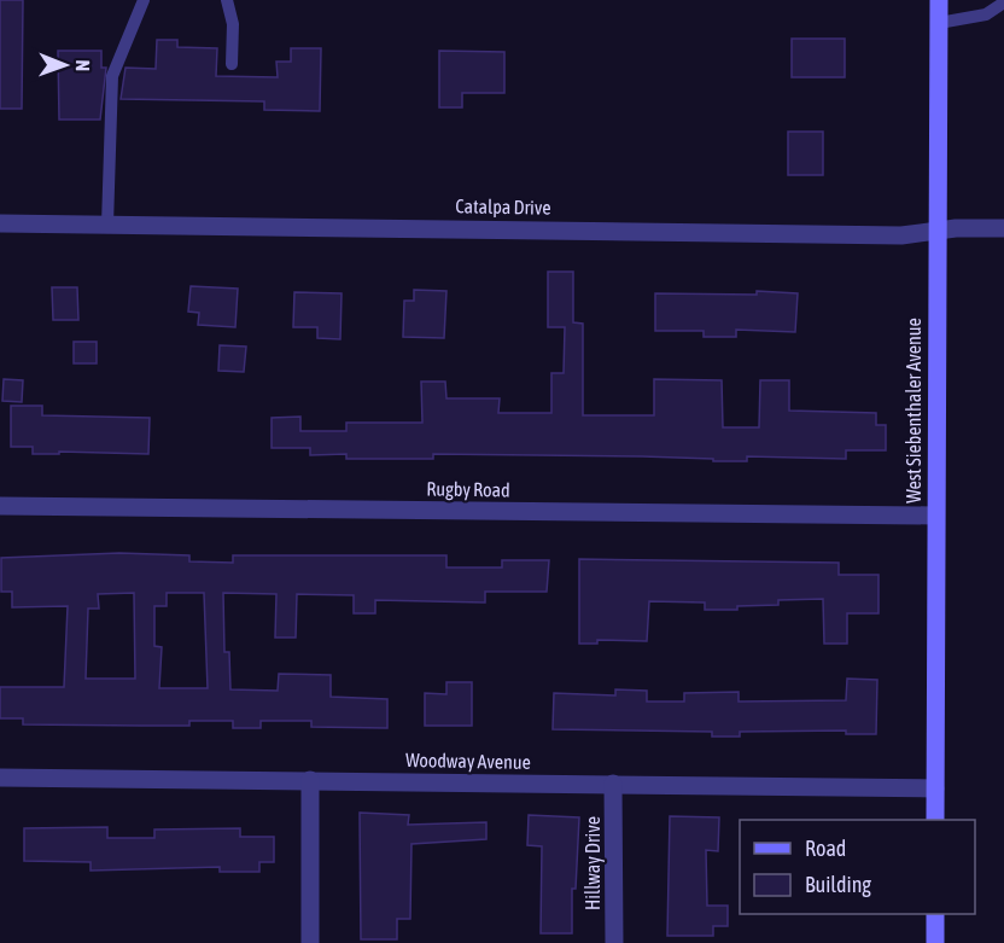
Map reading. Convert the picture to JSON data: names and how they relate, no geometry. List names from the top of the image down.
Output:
{
  "streets": {
    "main road": ["West Siebenthaler Avenue"],
    "street": [
      "Catalpa Drive",
      "Rugby Road",
      "Woodway Avenue",
      "Hillway Drive"
    ]
  },
  "crossings": [
    ["Catalpa Drive", "West Siebenthaler Avenue"],
    ["West Siebenthaler Avenue", "Rugby Road"],
    ["West Siebenthaler Avenue", "Woodway Avenue"],
    ["Woodway Avenue", "Hillway Drive"]
  ],
  "legend": ["Road", "Building"],
  "north": "right"
}
